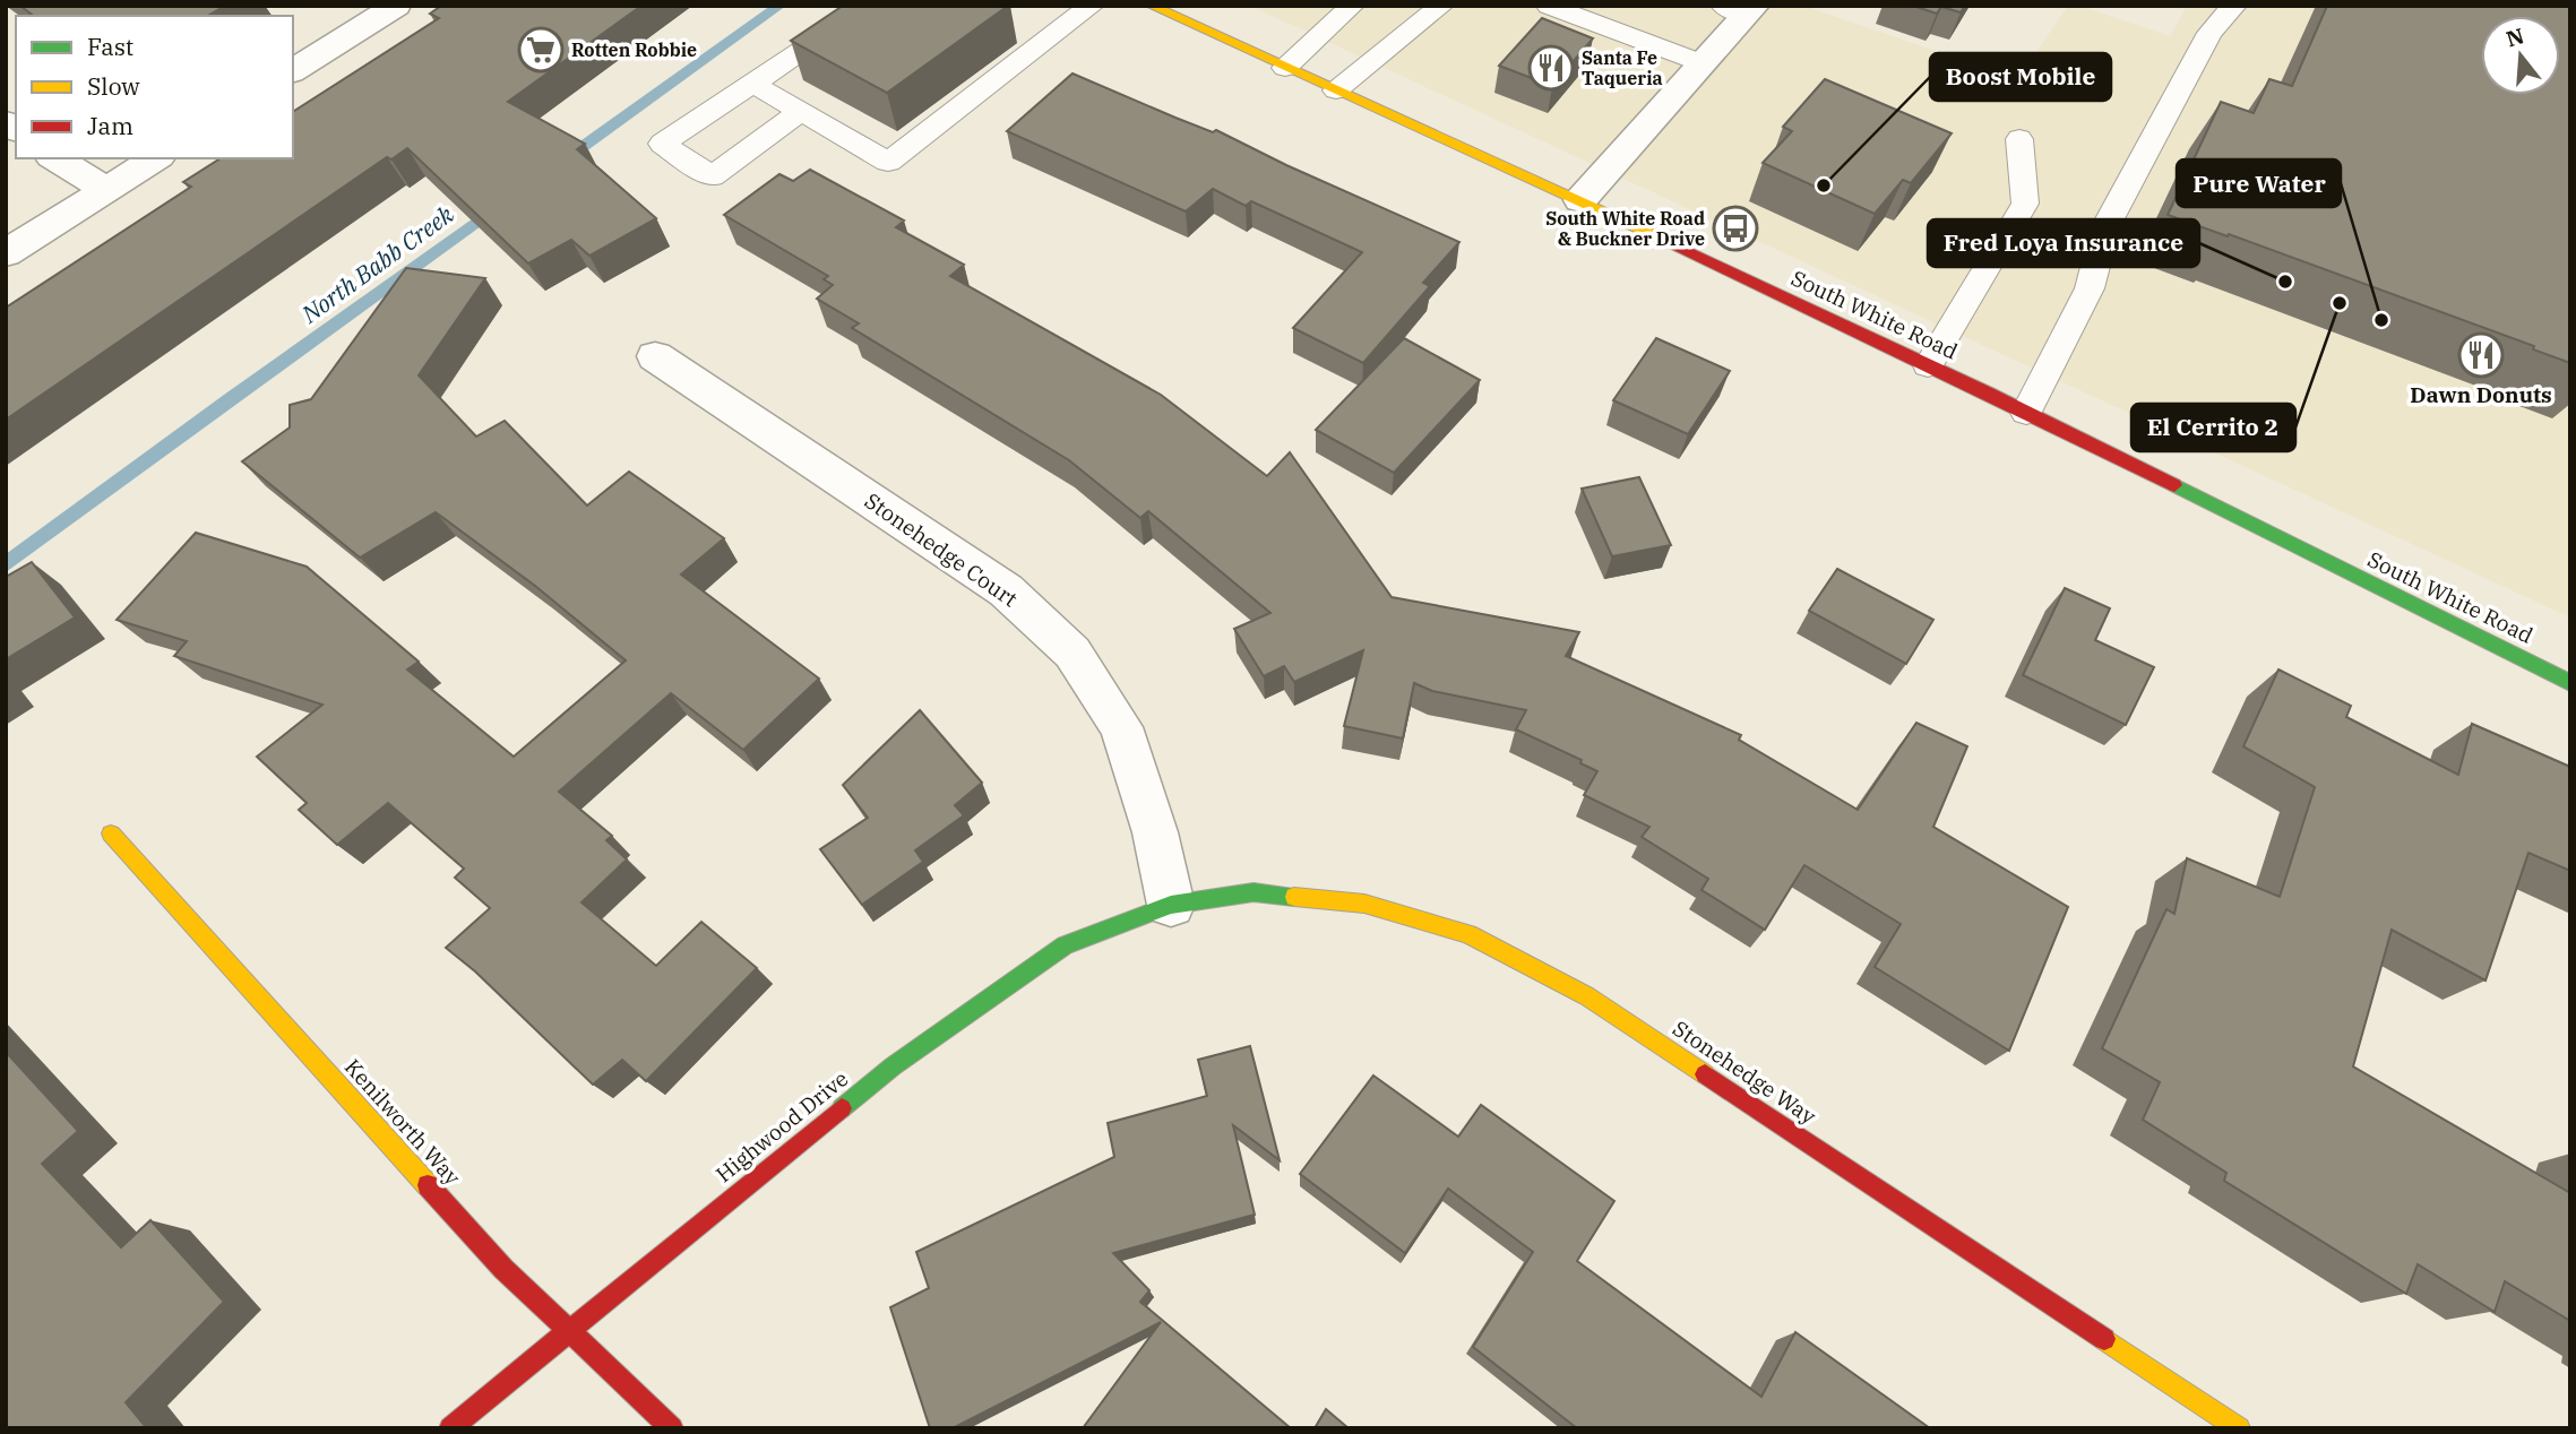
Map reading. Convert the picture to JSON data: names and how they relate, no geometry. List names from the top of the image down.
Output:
{
  "streets": {
    "street": [
      "South White Road",
      "Stonehedge Court",
      "Stonehedge Way",
      "Kenilworth Way",
      "Highwood Drive"
    ]
  },
  "crossings": [
    ["Stonehedge Court", "Stonehedge Way"],
    ["Stonehedge Court", "Highwood Drive"],
    ["Stonehedge Way", "Highwood Drive"],
    ["Kenilworth Way", "Highwood Drive"]
  ],
  "water": ["North Babb Creek"],
  "places": {
    "supermarket": ["Rotten Robbie"],
    "restaurant": ["Santa Fe Taqueria", "Dawn Donuts"],
    "other": [
      "Boost Mobile",
      "Fred Loya Insurance",
      "El Cerrito 2",
      "Pure Water"
    ],
    "bus stop": ["South White Road & Buckner Drive"]
  },
  "legend": ["Fast", "Slow", "Jam"],
  "north": "top"
}
